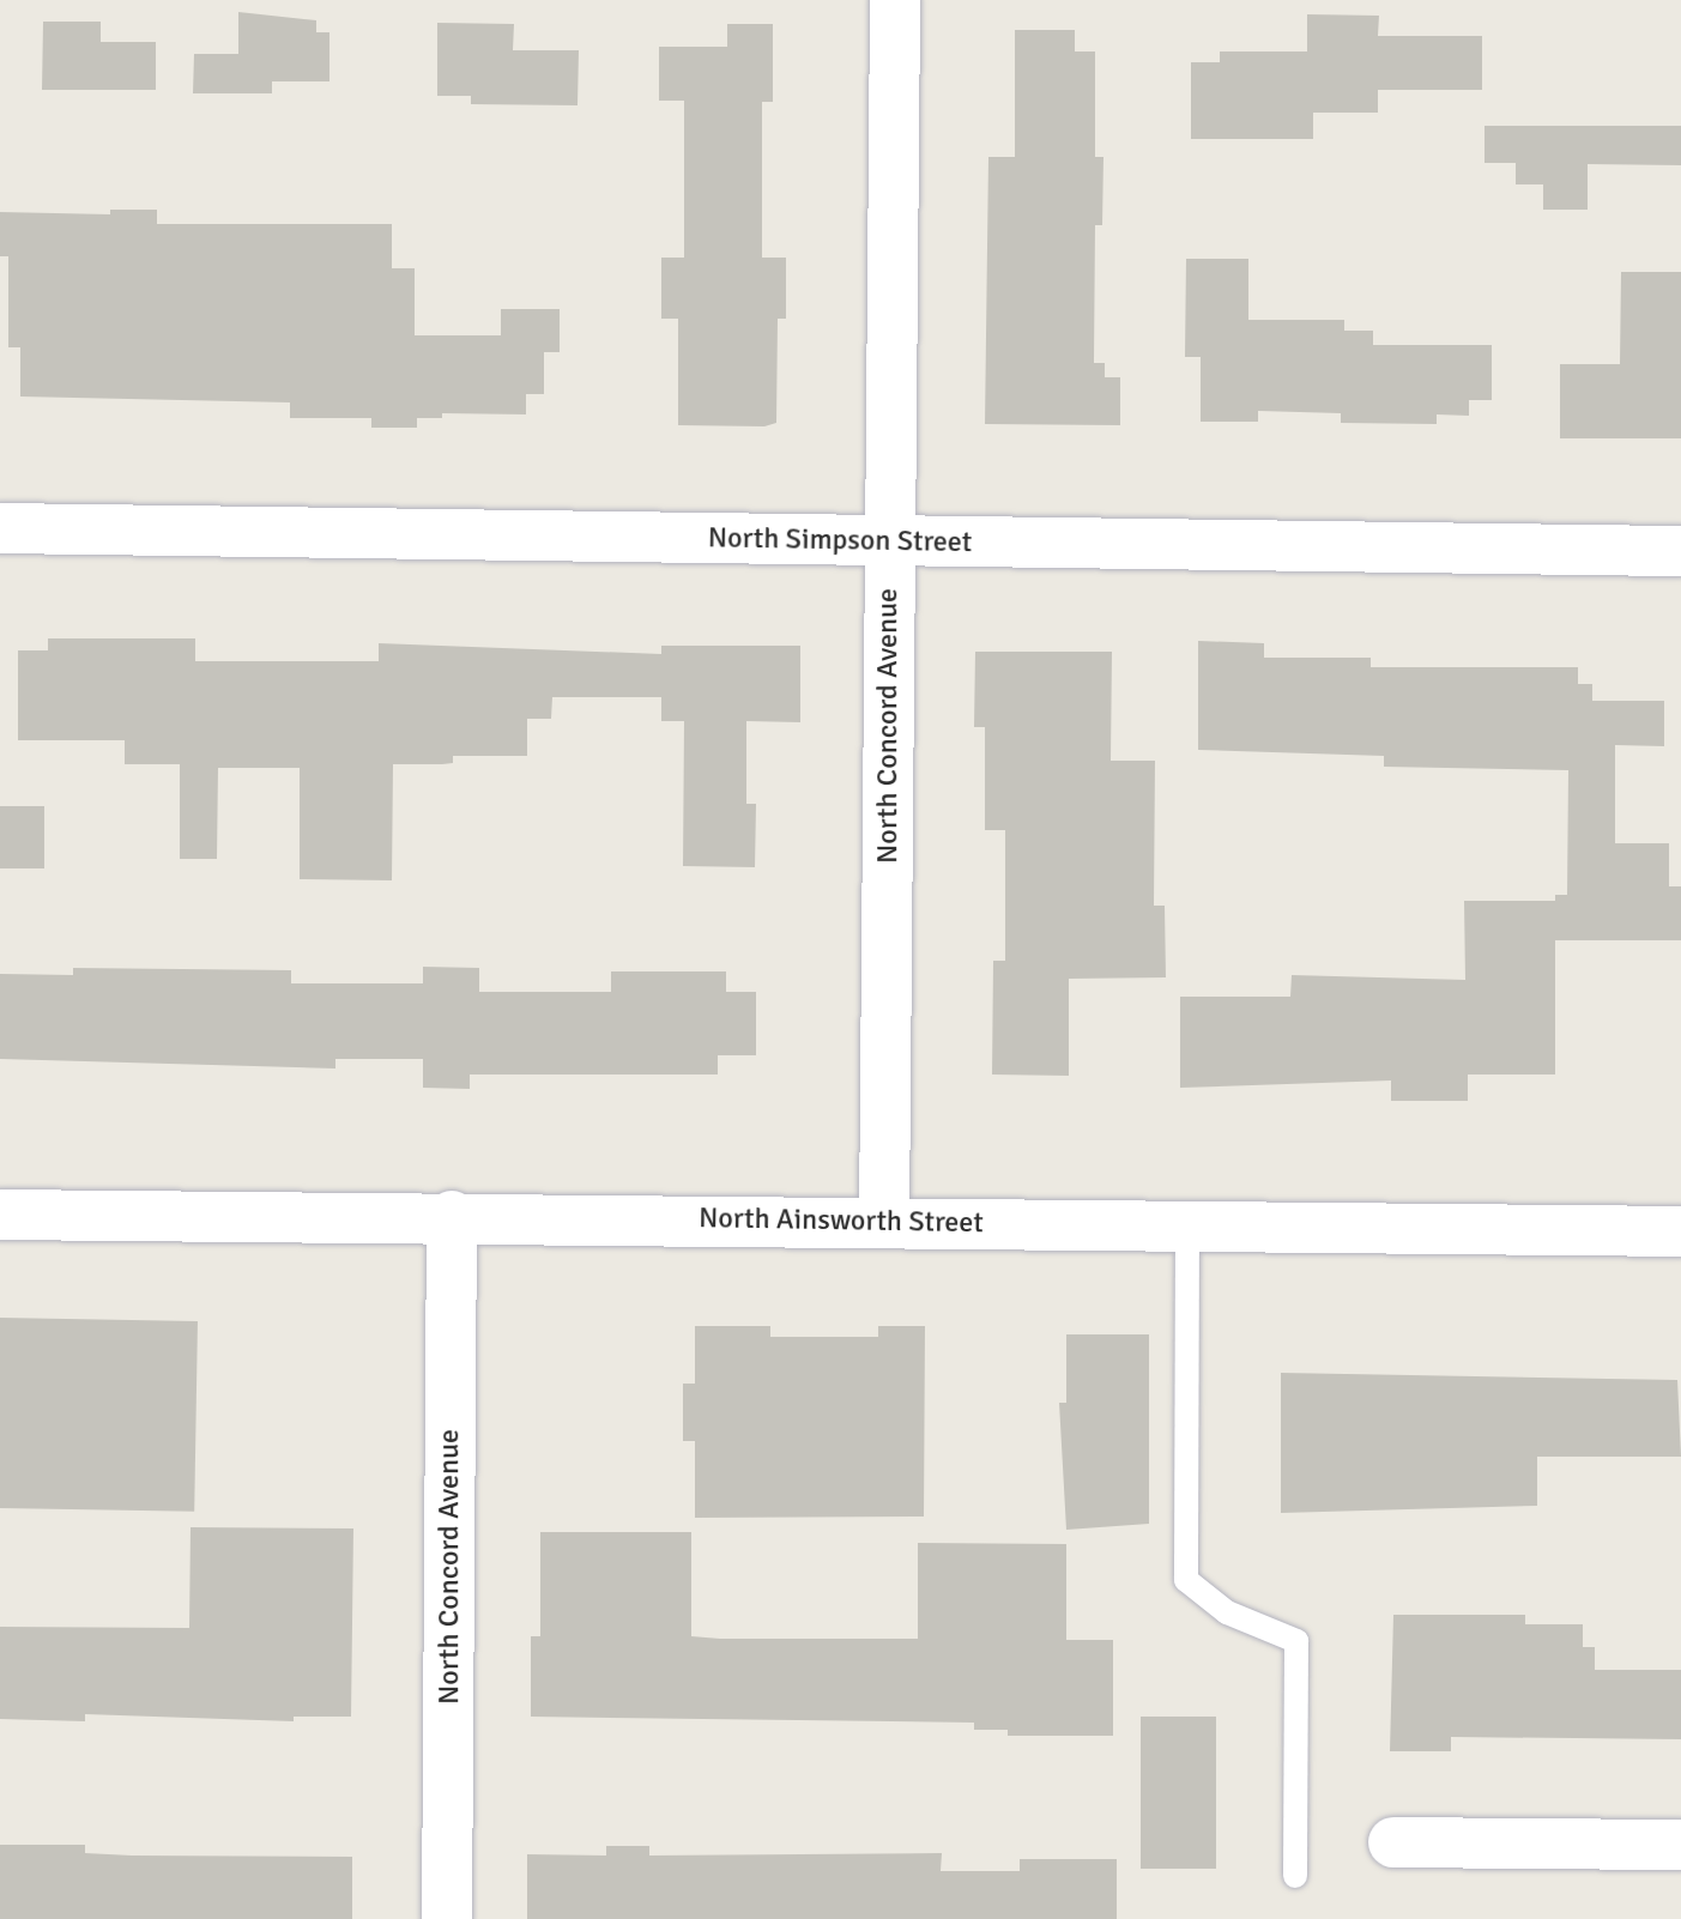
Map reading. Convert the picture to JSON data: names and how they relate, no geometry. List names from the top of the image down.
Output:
{
  "streets": {
    "street": ["North Simpson Street", "North Concord Avenue", "North Ainsworth Street"]
  },
  "crossings": [
    ["North Simpson Street", "North Concord Avenue"],
    ["North Concord Avenue", "North Ainsworth Street"]
  ]
}
